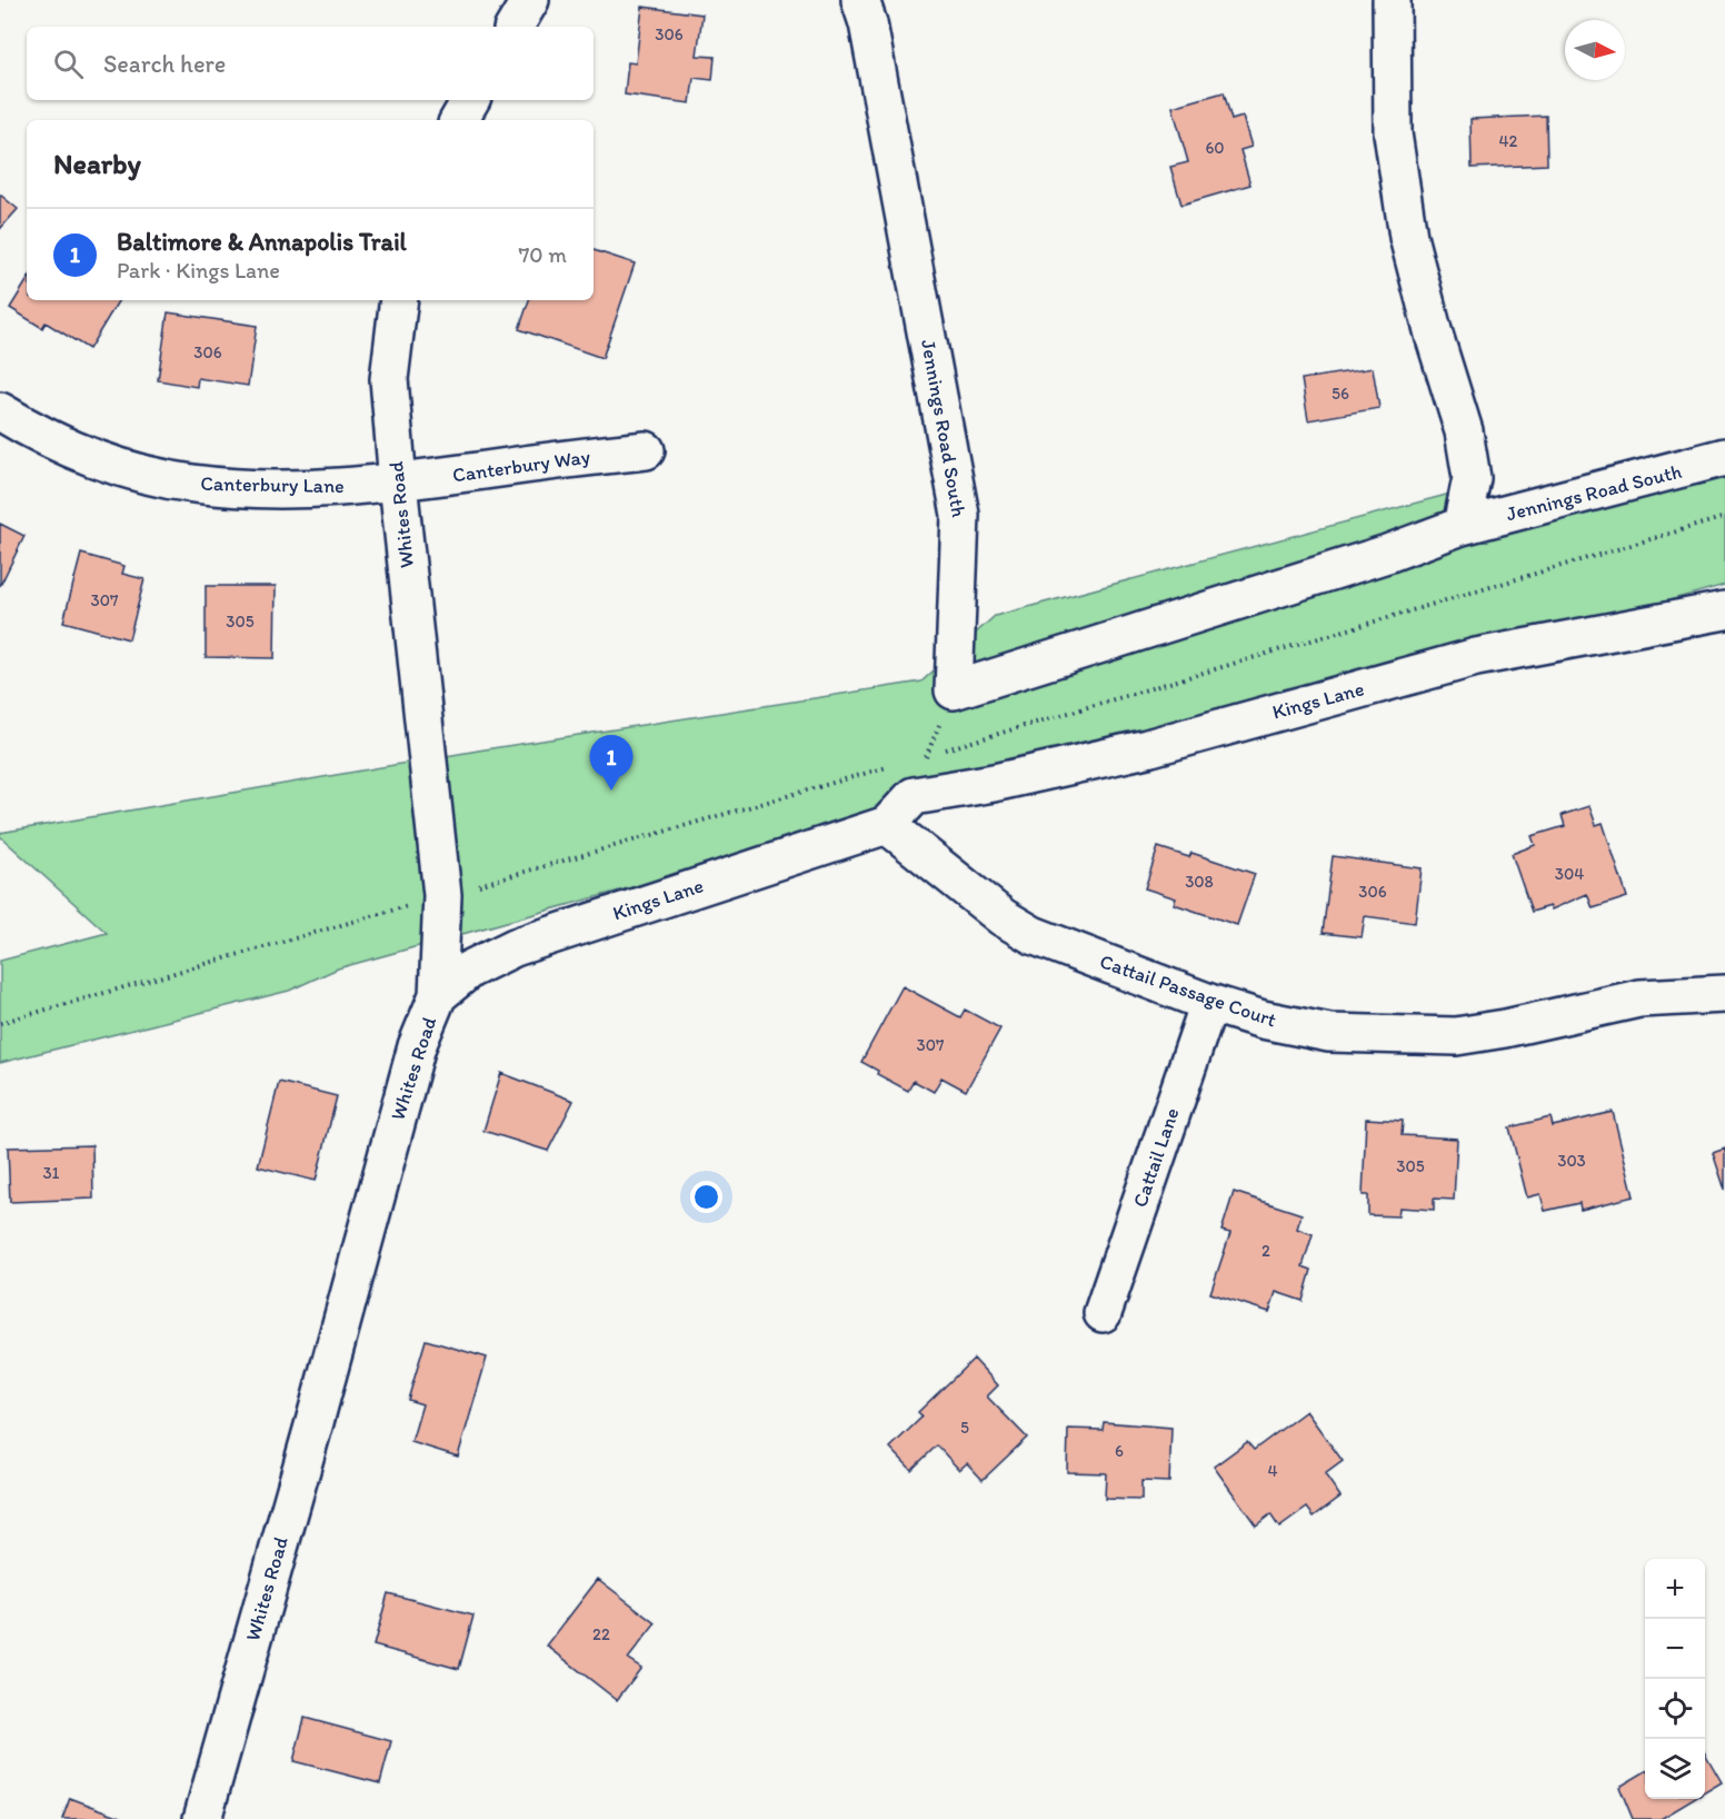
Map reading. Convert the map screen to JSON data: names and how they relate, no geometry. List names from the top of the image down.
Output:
{
  "streets": {
    "street": [
      "Jennings Road South",
      "Canterbury Way",
      "Canterbury Lane",
      "Whites Road",
      "Kings Lane",
      "Cattail Passage Court",
      "Cattail Lane"
    ]
  },
  "crossings": [
    ["Canterbury Way", "Canterbury Lane"],
    ["Canterbury Way", "Whites Road"],
    ["Canterbury Lane", "Whites Road"],
    ["Whites Road", "Kings Lane"],
    ["Kings Lane", "Cattail Passage Court"],
    ["Cattail Passage Court", "Cattail Lane"]
  ],
  "house_numbers": [
    "306",
    "42",
    "60",
    "306",
    "56",
    "307",
    "305",
    "304",
    "308",
    "306",
    "307",
    "303",
    "305",
    "31",
    "2",
    "5",
    "6",
    "4",
    "22"
  ],
  "north": "right",
  "page": {
    "search": "Search here",
    "heading": "Nearby",
    "list": [
      {
        "mark": "1",
        "name": "Baltimore & Annapolis Trail",
        "note": "Park · Kings Lane",
        "value": "70 m"
      }
    ],
    "pins": "1",
    "map_buttons": ["+", "−"]
  }
}
